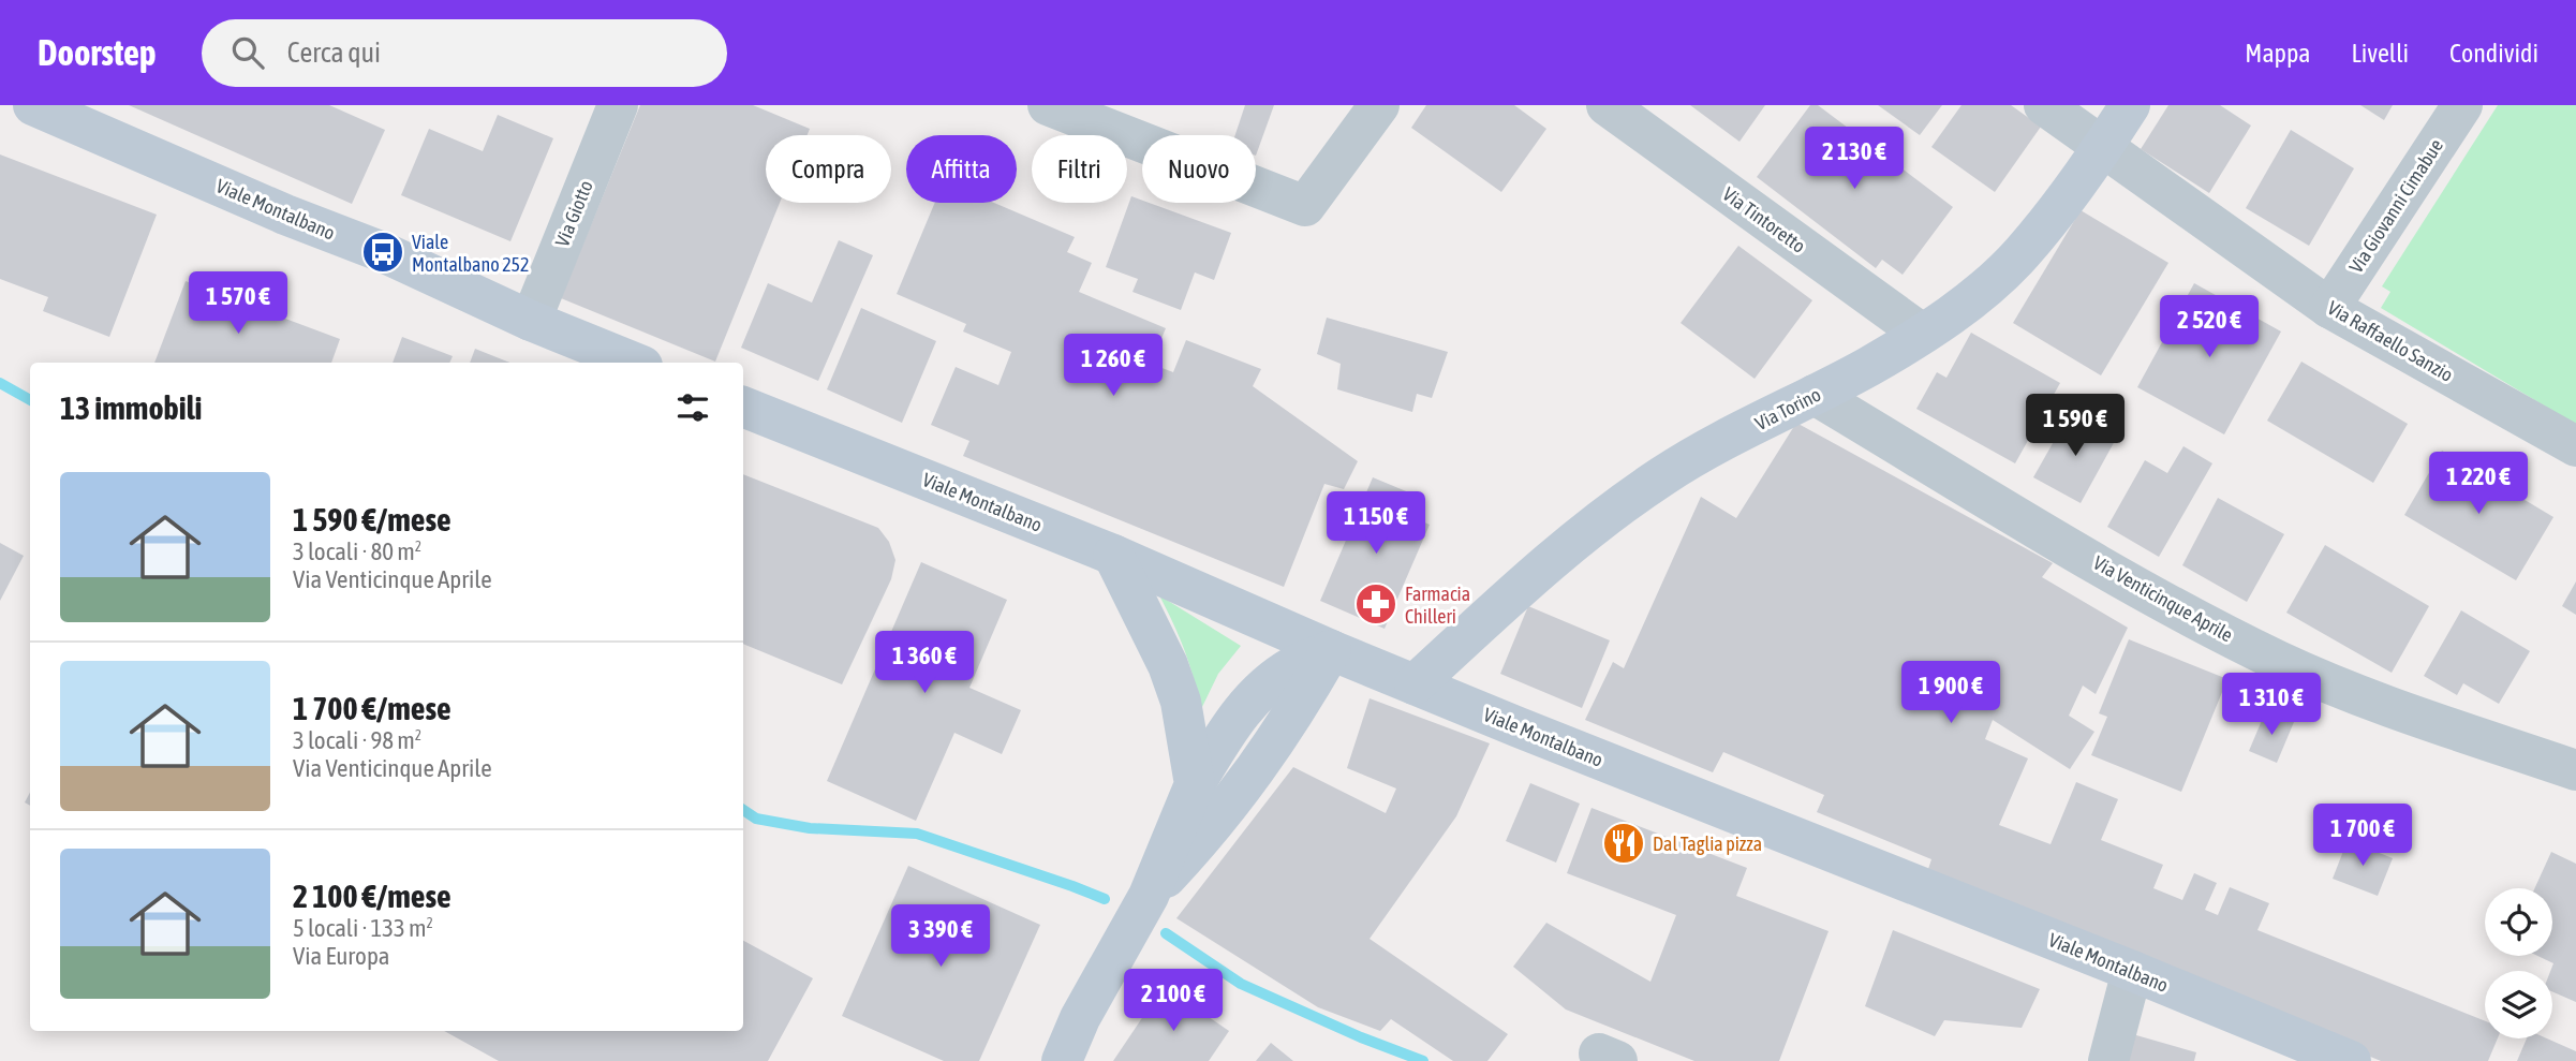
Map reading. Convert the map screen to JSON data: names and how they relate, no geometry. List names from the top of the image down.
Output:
{
  "streets": {
    "main road": ["Viale Montalbano", "Via Torino"],
    "street": [
      "Via Giovanni Cimabue",
      "Via Giotto",
      "Via Tintoretto",
      "Via Raffaello Sanzio",
      "Via Venticinque Aprile"
    ]
  },
  "crossings": [
    ["Via Giovanni Cimabue", "Via Raffaello Sanzio"],
    ["Viale Montalbano", "Via Giotto"],
    ["Viale Montalbano", "Via Torino"],
    ["Via Tintoretto", "Via Torino"],
    ["Via Raffaello Sanzio", "Via Torino"],
    ["Via Torino", "Via Venticinque Aprile"]
  ],
  "places": {
    "bus stop": ["Viale Montalbano 252"],
    "pharmacy": ["Farmacia Chilleri"],
    "restaurant": ["Dal Taglia pizza"]
  },
  "page": {
    "header": "Doorstep",
    "search": "Cerca qui",
    "nav": ["Mappa", "Livelli", "Condividi"],
    "price": [
      "2 130 €",
      "1 570 €",
      "2 520 €",
      "1 260 €",
      "1 590 €",
      "1 220 €",
      "1 150 €",
      "1 360 €",
      "1 900 €",
      "1 310 €",
      "1 700 €",
      "3 390 €",
      "2 100 €"
    ],
    "chip": [
      "Compra",
      "Affitta",
      "Filtri",
      "Nuovo"
    ],
    "heading": "13 immobili",
    "list": [
      {
        "name": "1 590 €/mese",
        "note": "3 locali · 80 m² · Via Venticinque Aprile"
      },
      {
        "name": "1 700 €/mese",
        "note": "3 locali · 98 m² · Via Venticinque Aprile"
      },
      {
        "name": "2 100 €/mese",
        "note": "5 locali · 133 m² · Via Europa"
      }
    ]
  }
}
